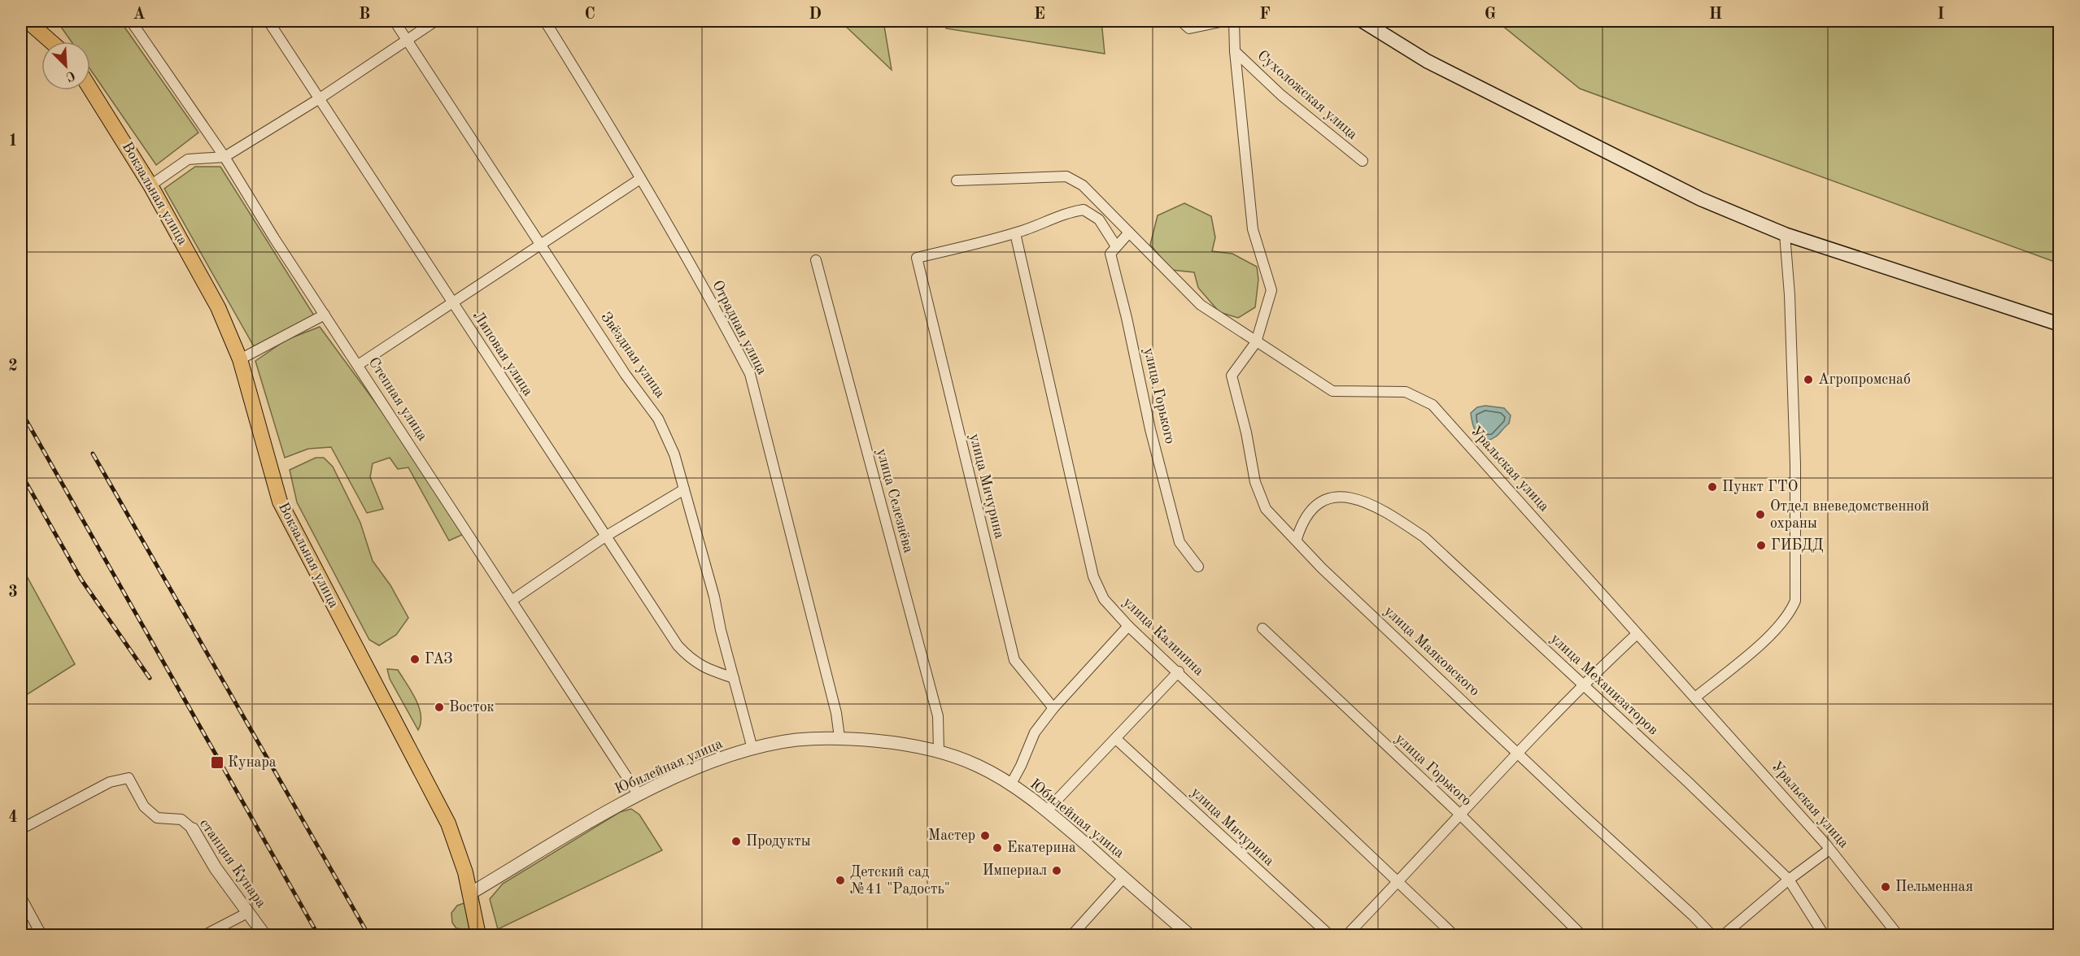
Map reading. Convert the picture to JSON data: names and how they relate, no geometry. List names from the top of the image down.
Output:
{
  "streets": {
    "main road": ["Вокзальная улица"],
    "street": [
      "Сухоложская улица",
      "Отрадная улица",
      "Липовая улица",
      "Звёздная улица",
      "улица Горького",
      "Степная улица",
      "Уральская улица",
      "улица Мичурина",
      "улица Селезнёва",
      "улица Калинина",
      "улица Маяковского",
      "улица Механизаторов",
      "Юбилейная улица",
      "станция Кунара"
    ]
  },
  "crossings": [
    ["Вокзальная улица", "Юбилейная улица"],
    ["Отрадная улица", "Юбилейная улица"],
    ["Липовая улица", "Звёздная улица"],
    ["Звёздная улица", "Юбилейная улица"],
    ["Степная улица", "Юбилейная улица"],
    ["Уральская улица", "улица Маяковского"],
    ["улица Мичурина", "улица Калинина"],
    ["улица Селезнёва", "Юбилейная улица"],
    ["улица Маяковского", "улица Механизаторов"]
  ],
  "places": {
    "other": [
      "Агропромснаб",
      "Пункт ГТО",
      "Отдел вневедомственной охраны",
      "ГИБДД",
      "ГАЗ",
      "Восток",
      "Мастер",
      "Продукты",
      "Екатерина",
      "Империал",
      "Детский сад №41 \"Радость\"",
      "Пельменная"
    ],
    "transit": ["Кунара"]
  },
  "north": "bottom right",
  "grid": {
    "columns": [
      "A",
      "B",
      "C",
      "D",
      "E",
      "F",
      "G",
      "H",
      "I"
    ],
    "rows": [
      "1",
      "2",
      "3",
      "4"
    ]
  }
}
